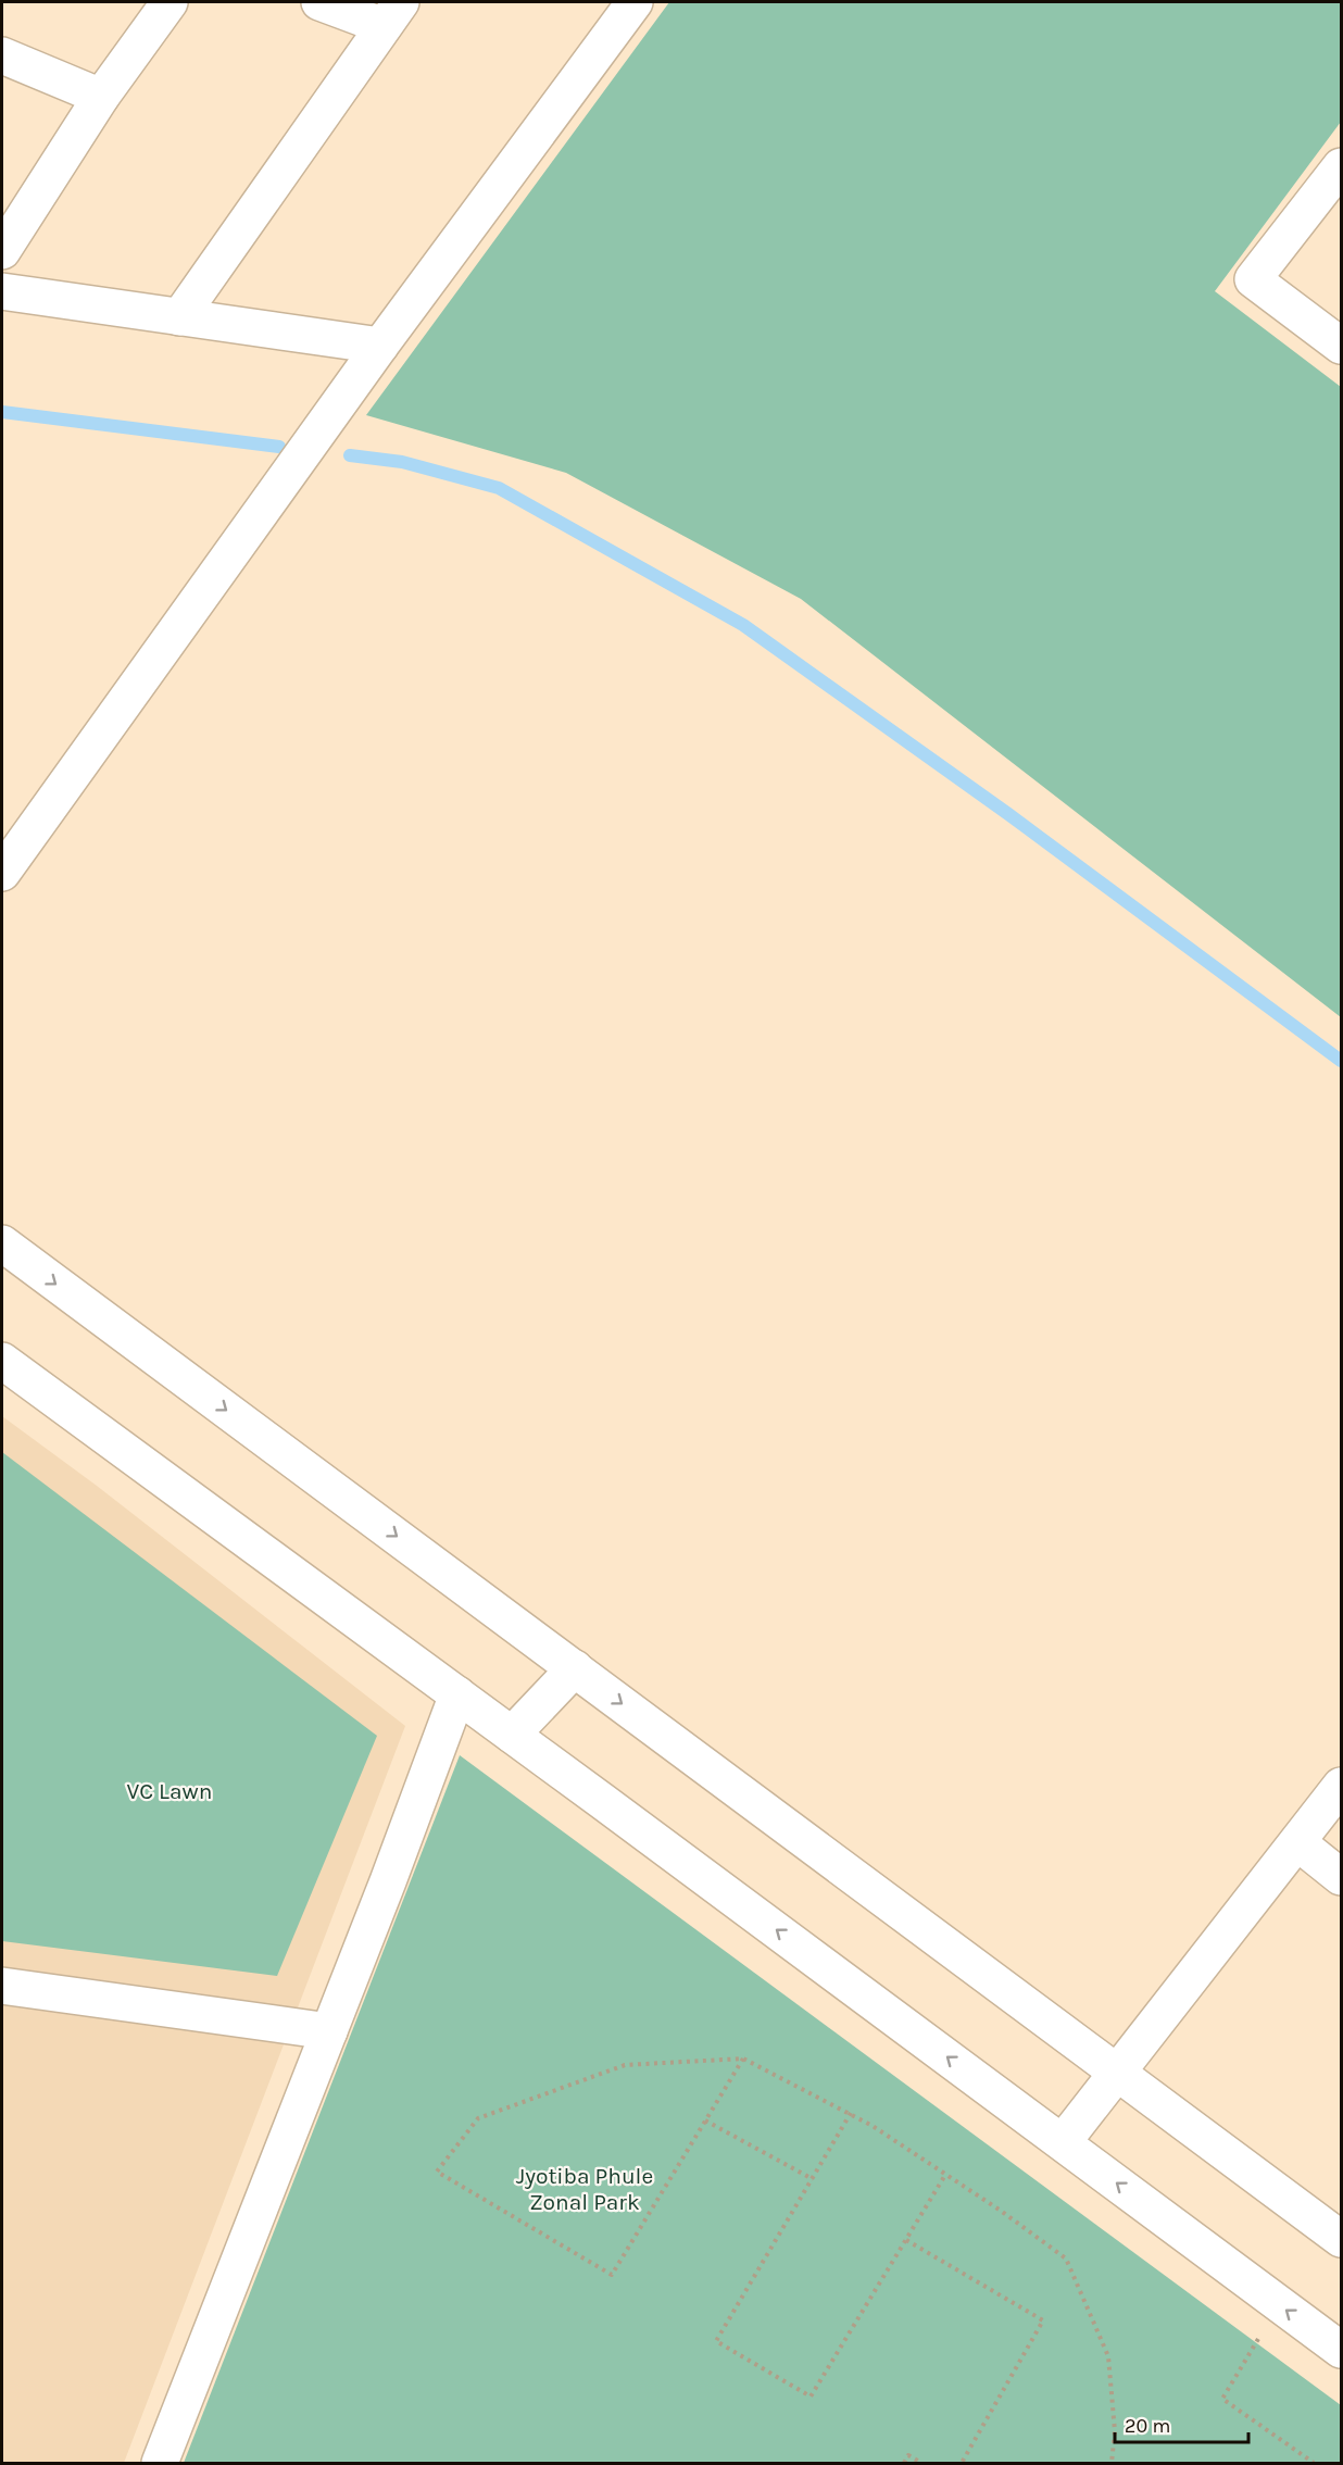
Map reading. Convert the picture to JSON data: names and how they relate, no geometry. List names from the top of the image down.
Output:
{
  "parks": ["VC Lawn", "Jyotiba Phule Zonal Park"],
  "scale_bar": "20 m"
}
